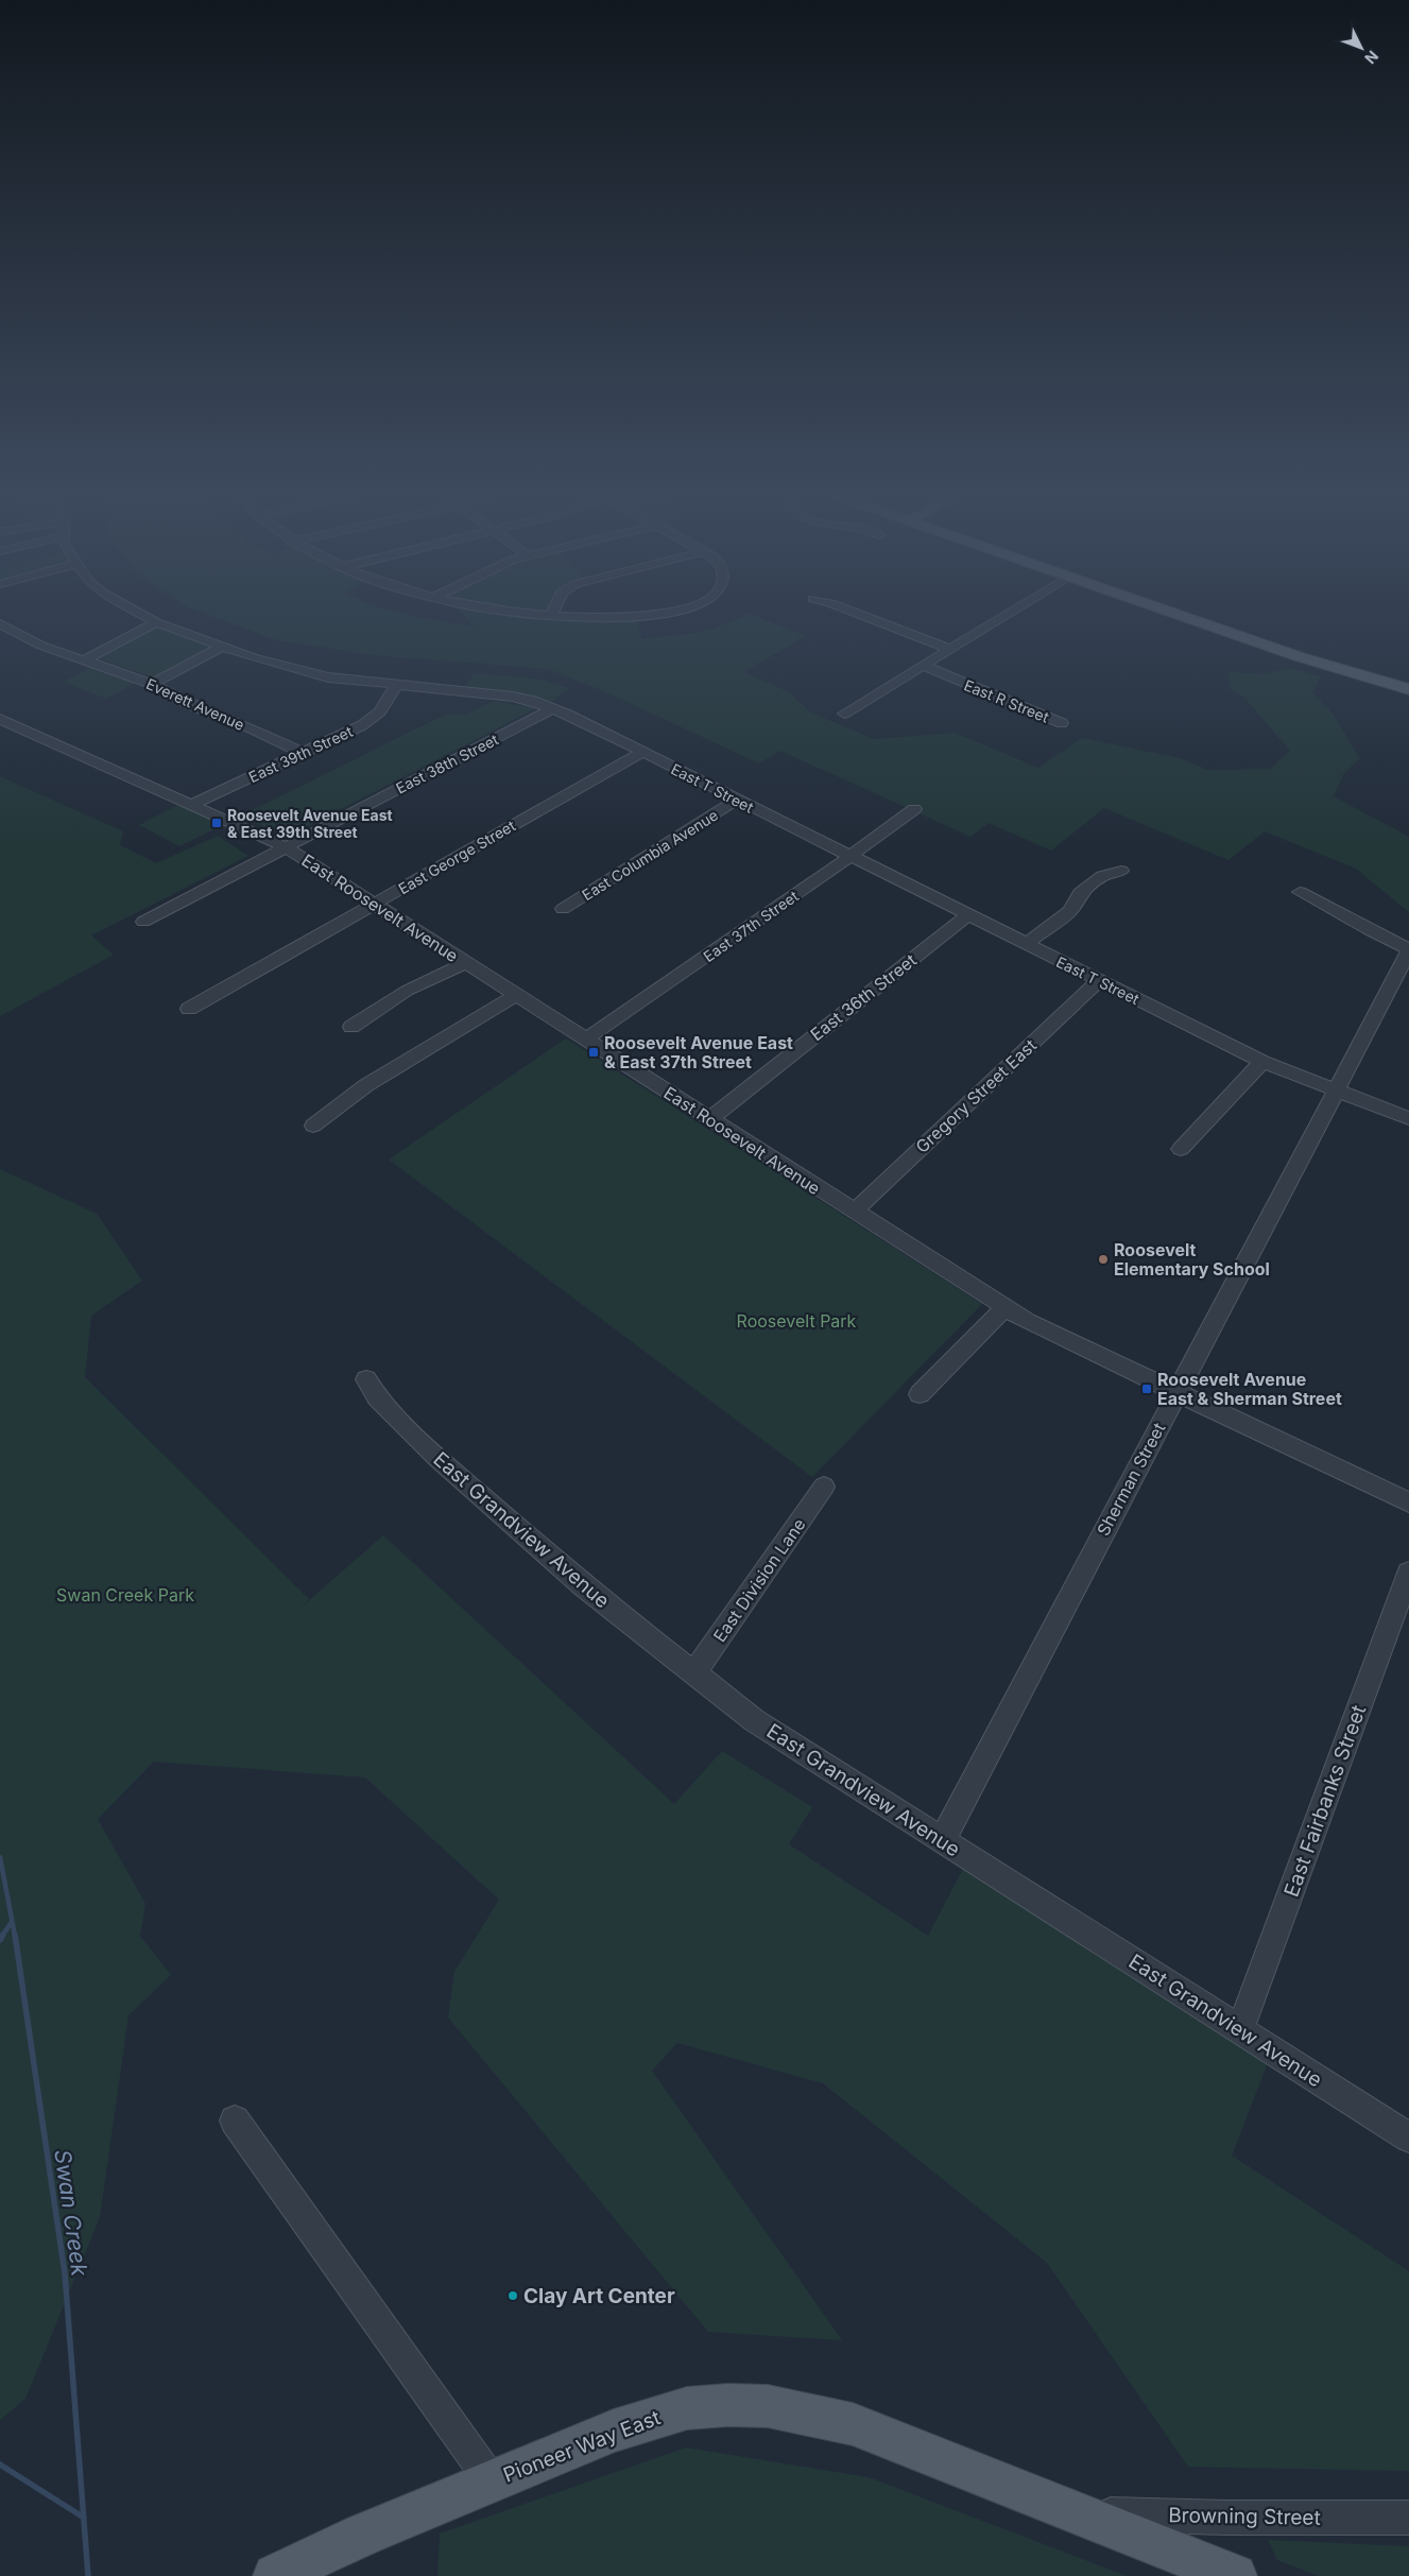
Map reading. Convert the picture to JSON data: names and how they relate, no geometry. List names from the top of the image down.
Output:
{
  "streets": {
    "main road": ["Pioneer Way East"],
    "street": [
      "East R Street",
      "Everett Avenue",
      "East 39th Street",
      "East 38th Street",
      "East T Street",
      "East Columbia Avenue",
      "East George Street",
      "East Roosevelt Avenue",
      "East 37th Street",
      "East 36th Street",
      "Gregory Street East",
      "Sherman Street",
      "East Grandview Avenue",
      "East Division Lane",
      "East Fairbanks Street",
      "Browning Street"
    ]
  },
  "crossings": [
    ["Everett Avenue", "East 39th Street"],
    ["East 39th Street", "East T Street"],
    ["East 39th Street", "East Roosevelt Avenue"],
    ["East 38th Street", "East T Street"],
    ["East 38th Street", "East Roosevelt Avenue"],
    ["East T Street", "East Columbia Avenue"],
    ["East T Street", "East George Street"],
    ["East T Street", "East 37th Street"],
    ["East T Street", "East 36th Street"],
    ["East T Street", "Gregory Street East"],
    ["East T Street", "Sherman Street"],
    ["East George Street", "East Roosevelt Avenue"],
    ["East Roosevelt Avenue", "East 37th Street"],
    ["East Roosevelt Avenue", "East 36th Street"],
    ["East Roosevelt Avenue", "Gregory Street East"],
    ["East Roosevelt Avenue", "Sherman Street"],
    ["Sherman Street", "East Grandview Avenue"],
    ["East Grandview Avenue", "East Division Lane"],
    ["East Grandview Avenue", "East Fairbanks Street"],
    ["Pioneer Way East", "Browning Street"]
  ],
  "water": ["Swan Creek"],
  "parks": ["Roosevelt Park", "Swan Creek Park"],
  "places": {
    "transit": ["Roosevelt Avenue East & East 39th Street", "Roosevelt Avenue East & East 37th Street", "Roosevelt Avenue East & Sherman Street"],
    "other": ["Roosevelt Elementary School", "Clay Art Center"]
  },
  "north": "bottom right"
}
